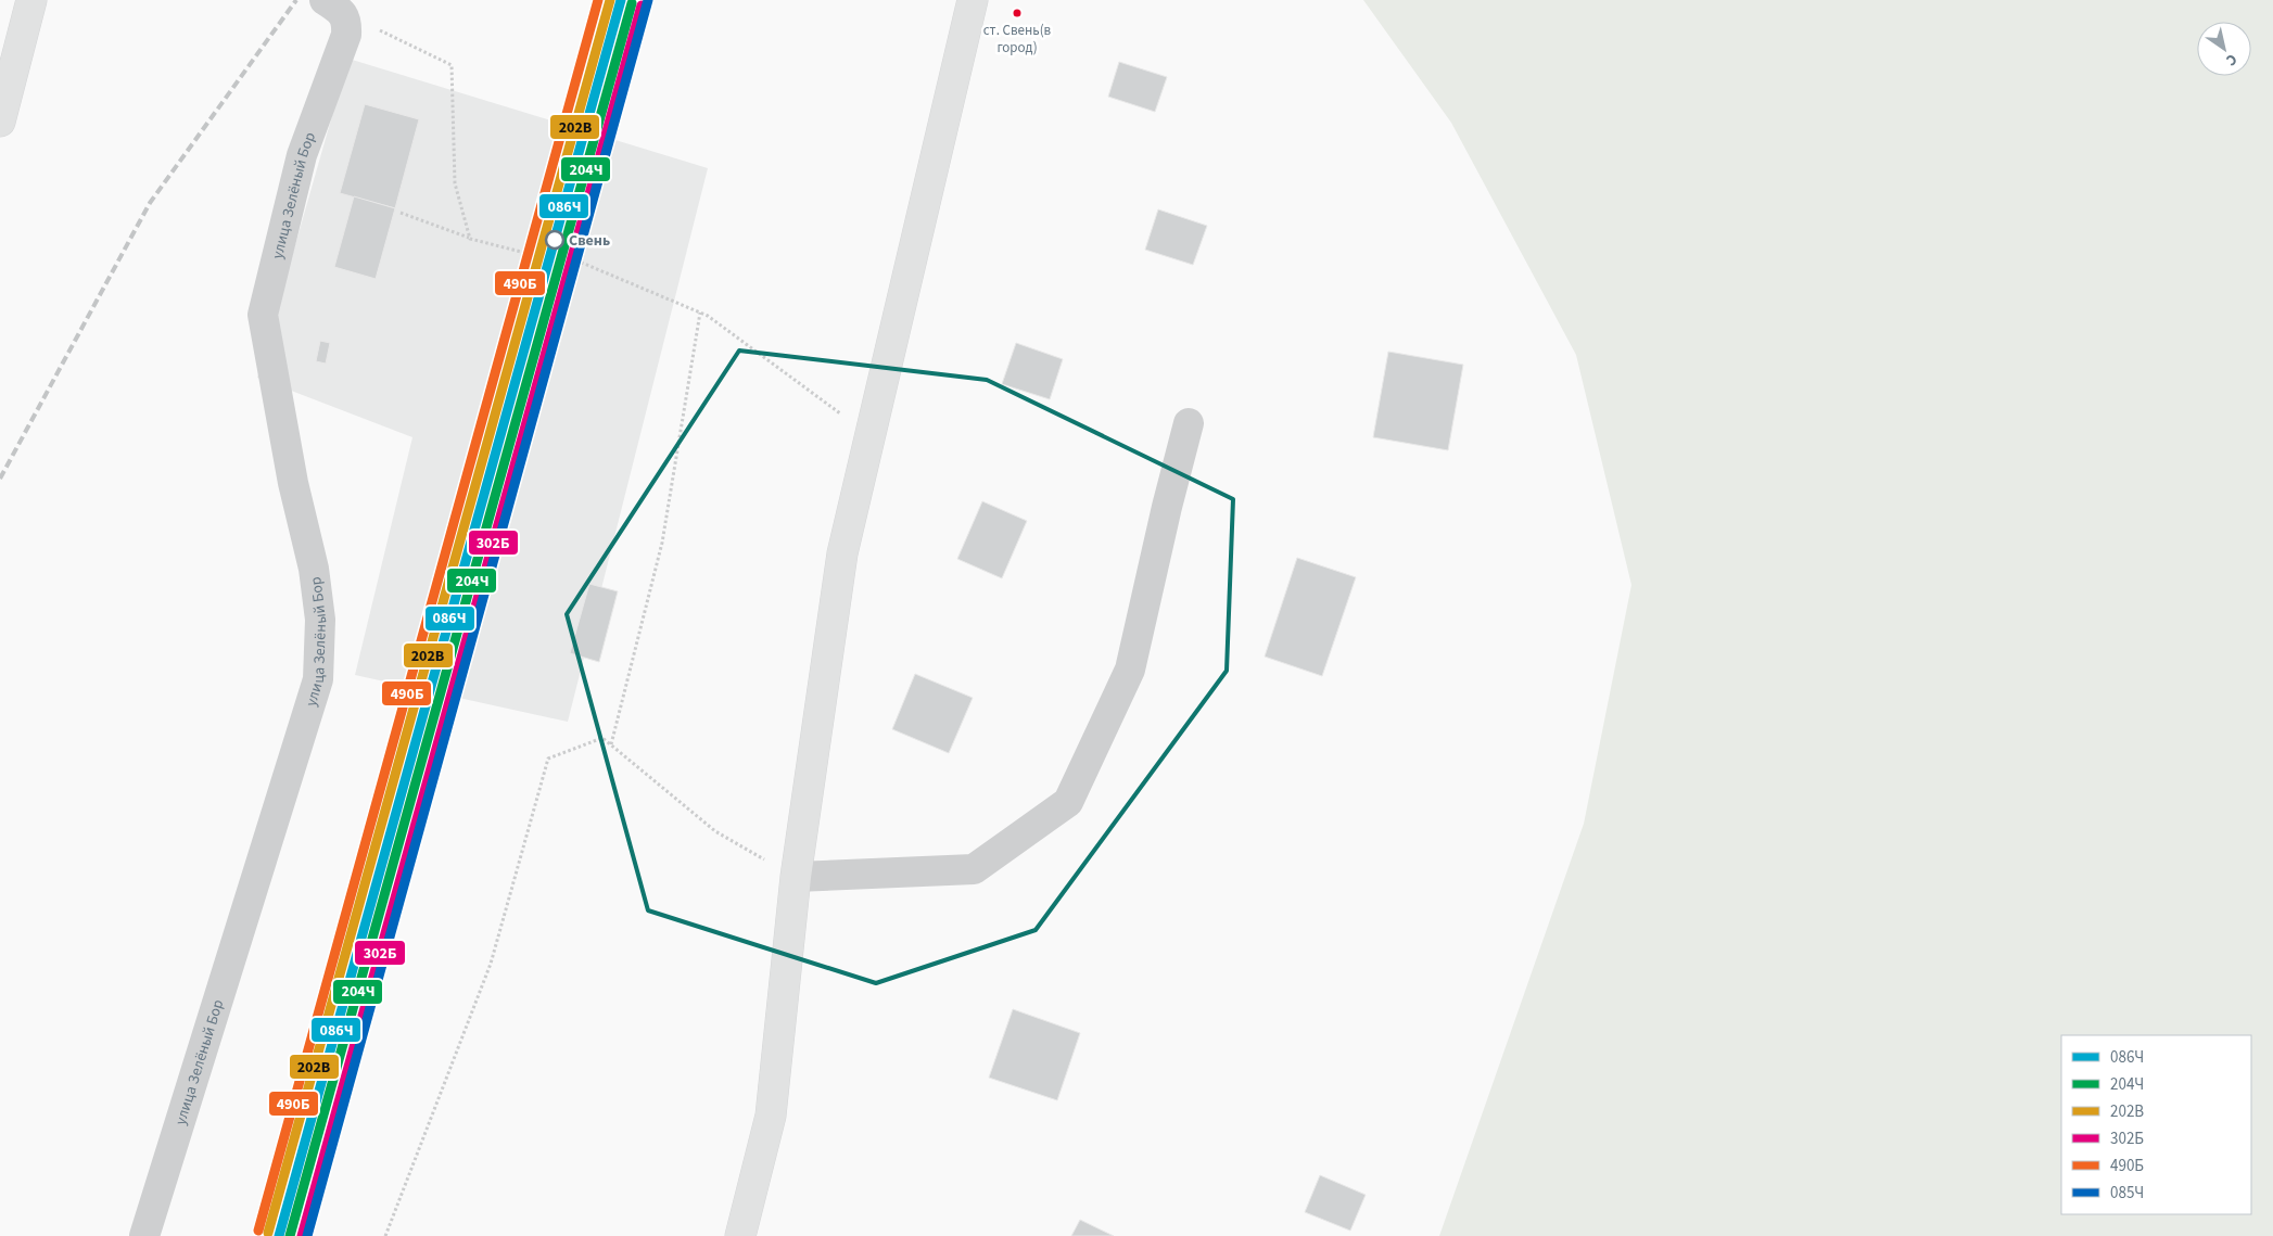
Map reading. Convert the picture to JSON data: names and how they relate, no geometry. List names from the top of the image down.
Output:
{
  "streets": {
    "street": ["улица Зелёный Бор"]
  },
  "places": ["ст. Свень(в город)", "Свень"],
  "lines": [
    "transit line 086Ч",
    "transit line 202В",
    "transit line 490Б",
    "transit line 085Ч",
    "transit line 204Ч",
    "transit line 302Б"
  ],
  "legend": [
    "086Ч",
    "204Ч",
    "202В",
    "302Б",
    "490Б",
    "085Ч"
  ],
  "north": "bottom right"
}
